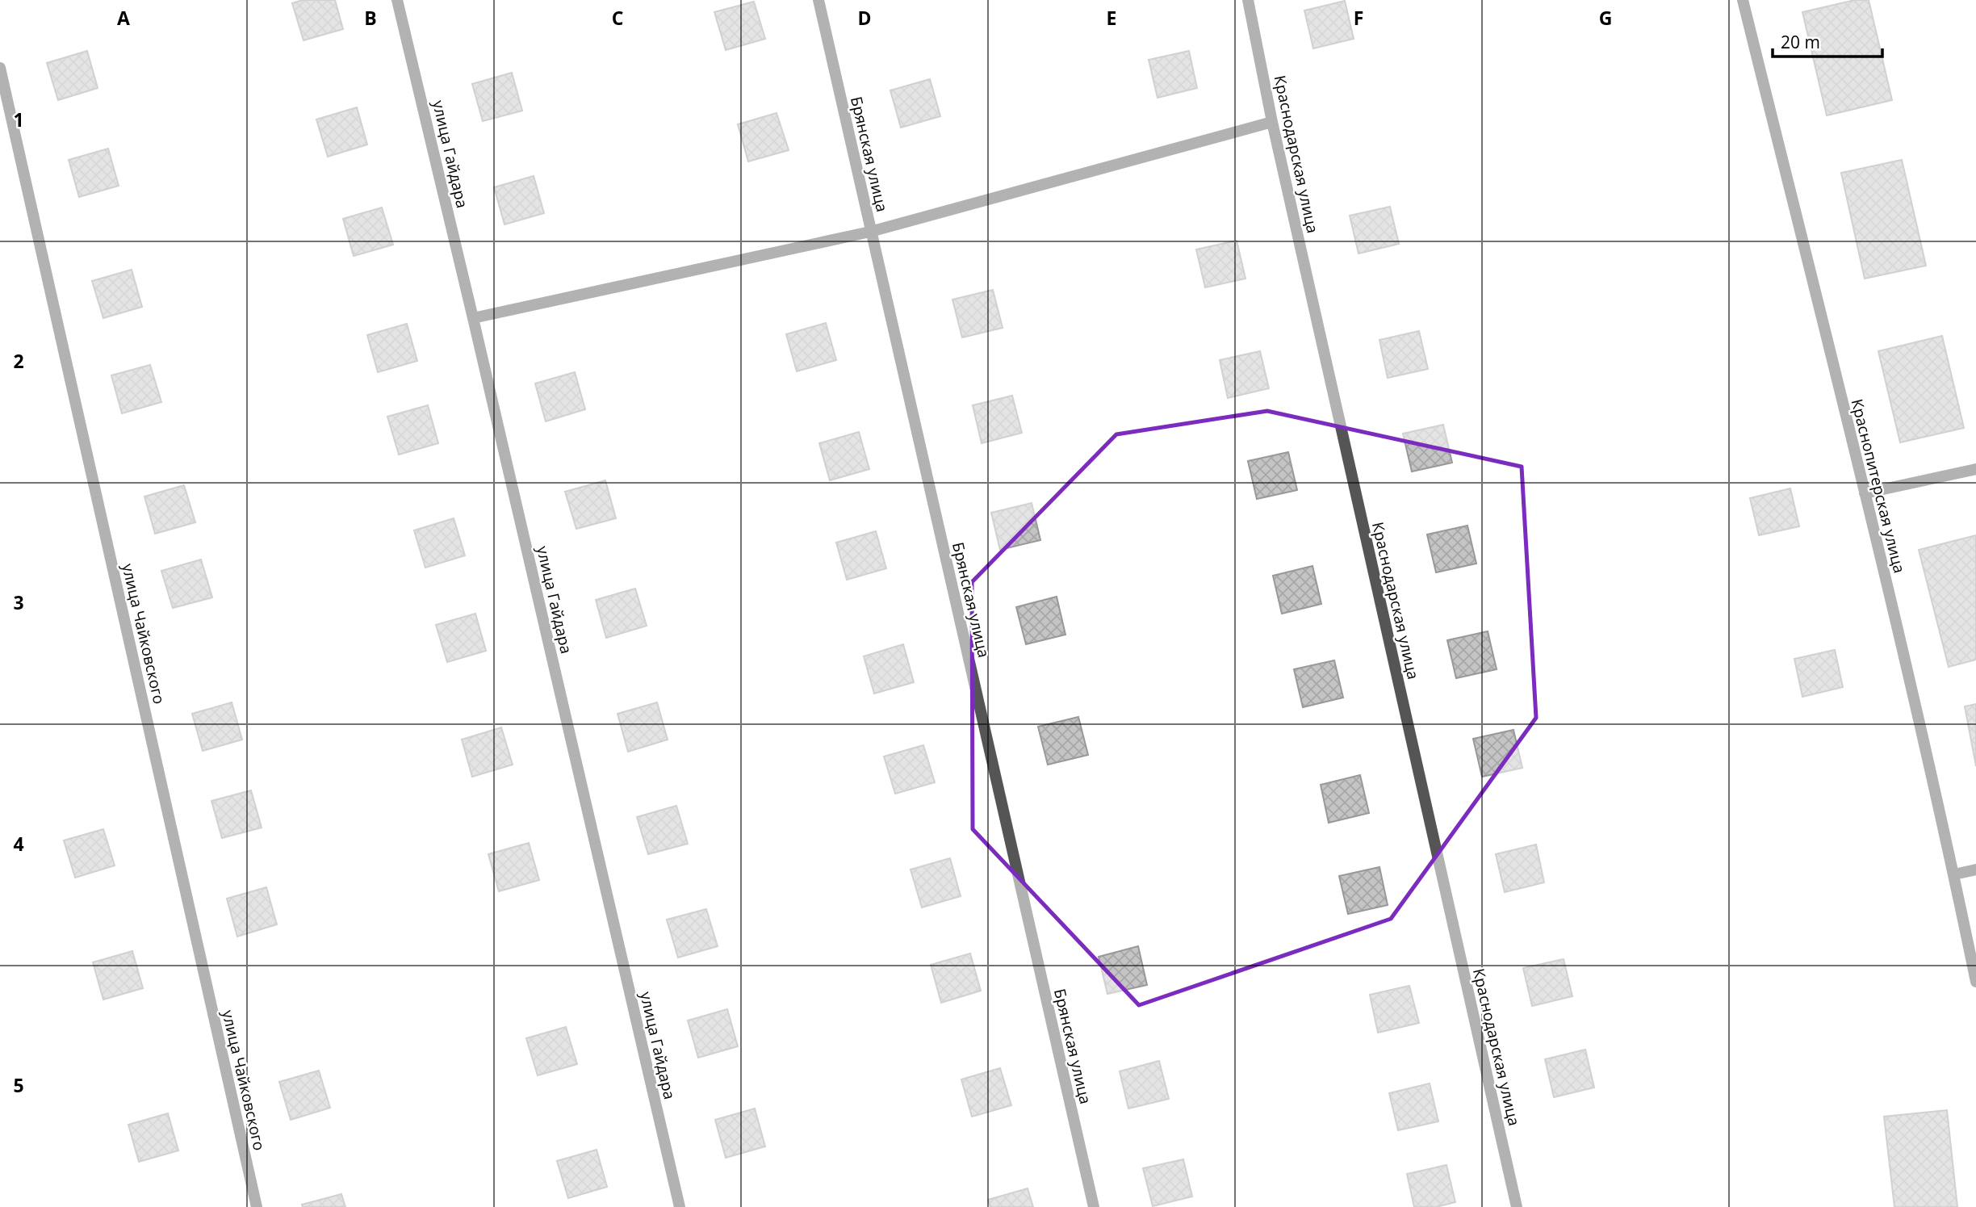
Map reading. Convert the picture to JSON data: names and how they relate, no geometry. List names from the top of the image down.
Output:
{
  "streets": {
    "street": [
      "улица Гайдара",
      "Брянская улица",
      "Краснодарская улица",
      "Краснопитерская улица",
      "улица Чайковского"
    ]
  },
  "scale_bar": "20 m",
  "grid": {
    "columns": [
      "A",
      "B",
      "C",
      "D",
      "E",
      "F",
      "G"
    ],
    "rows": [
      "1",
      "2",
      "3",
      "4",
      "5"
    ]
  }
}
